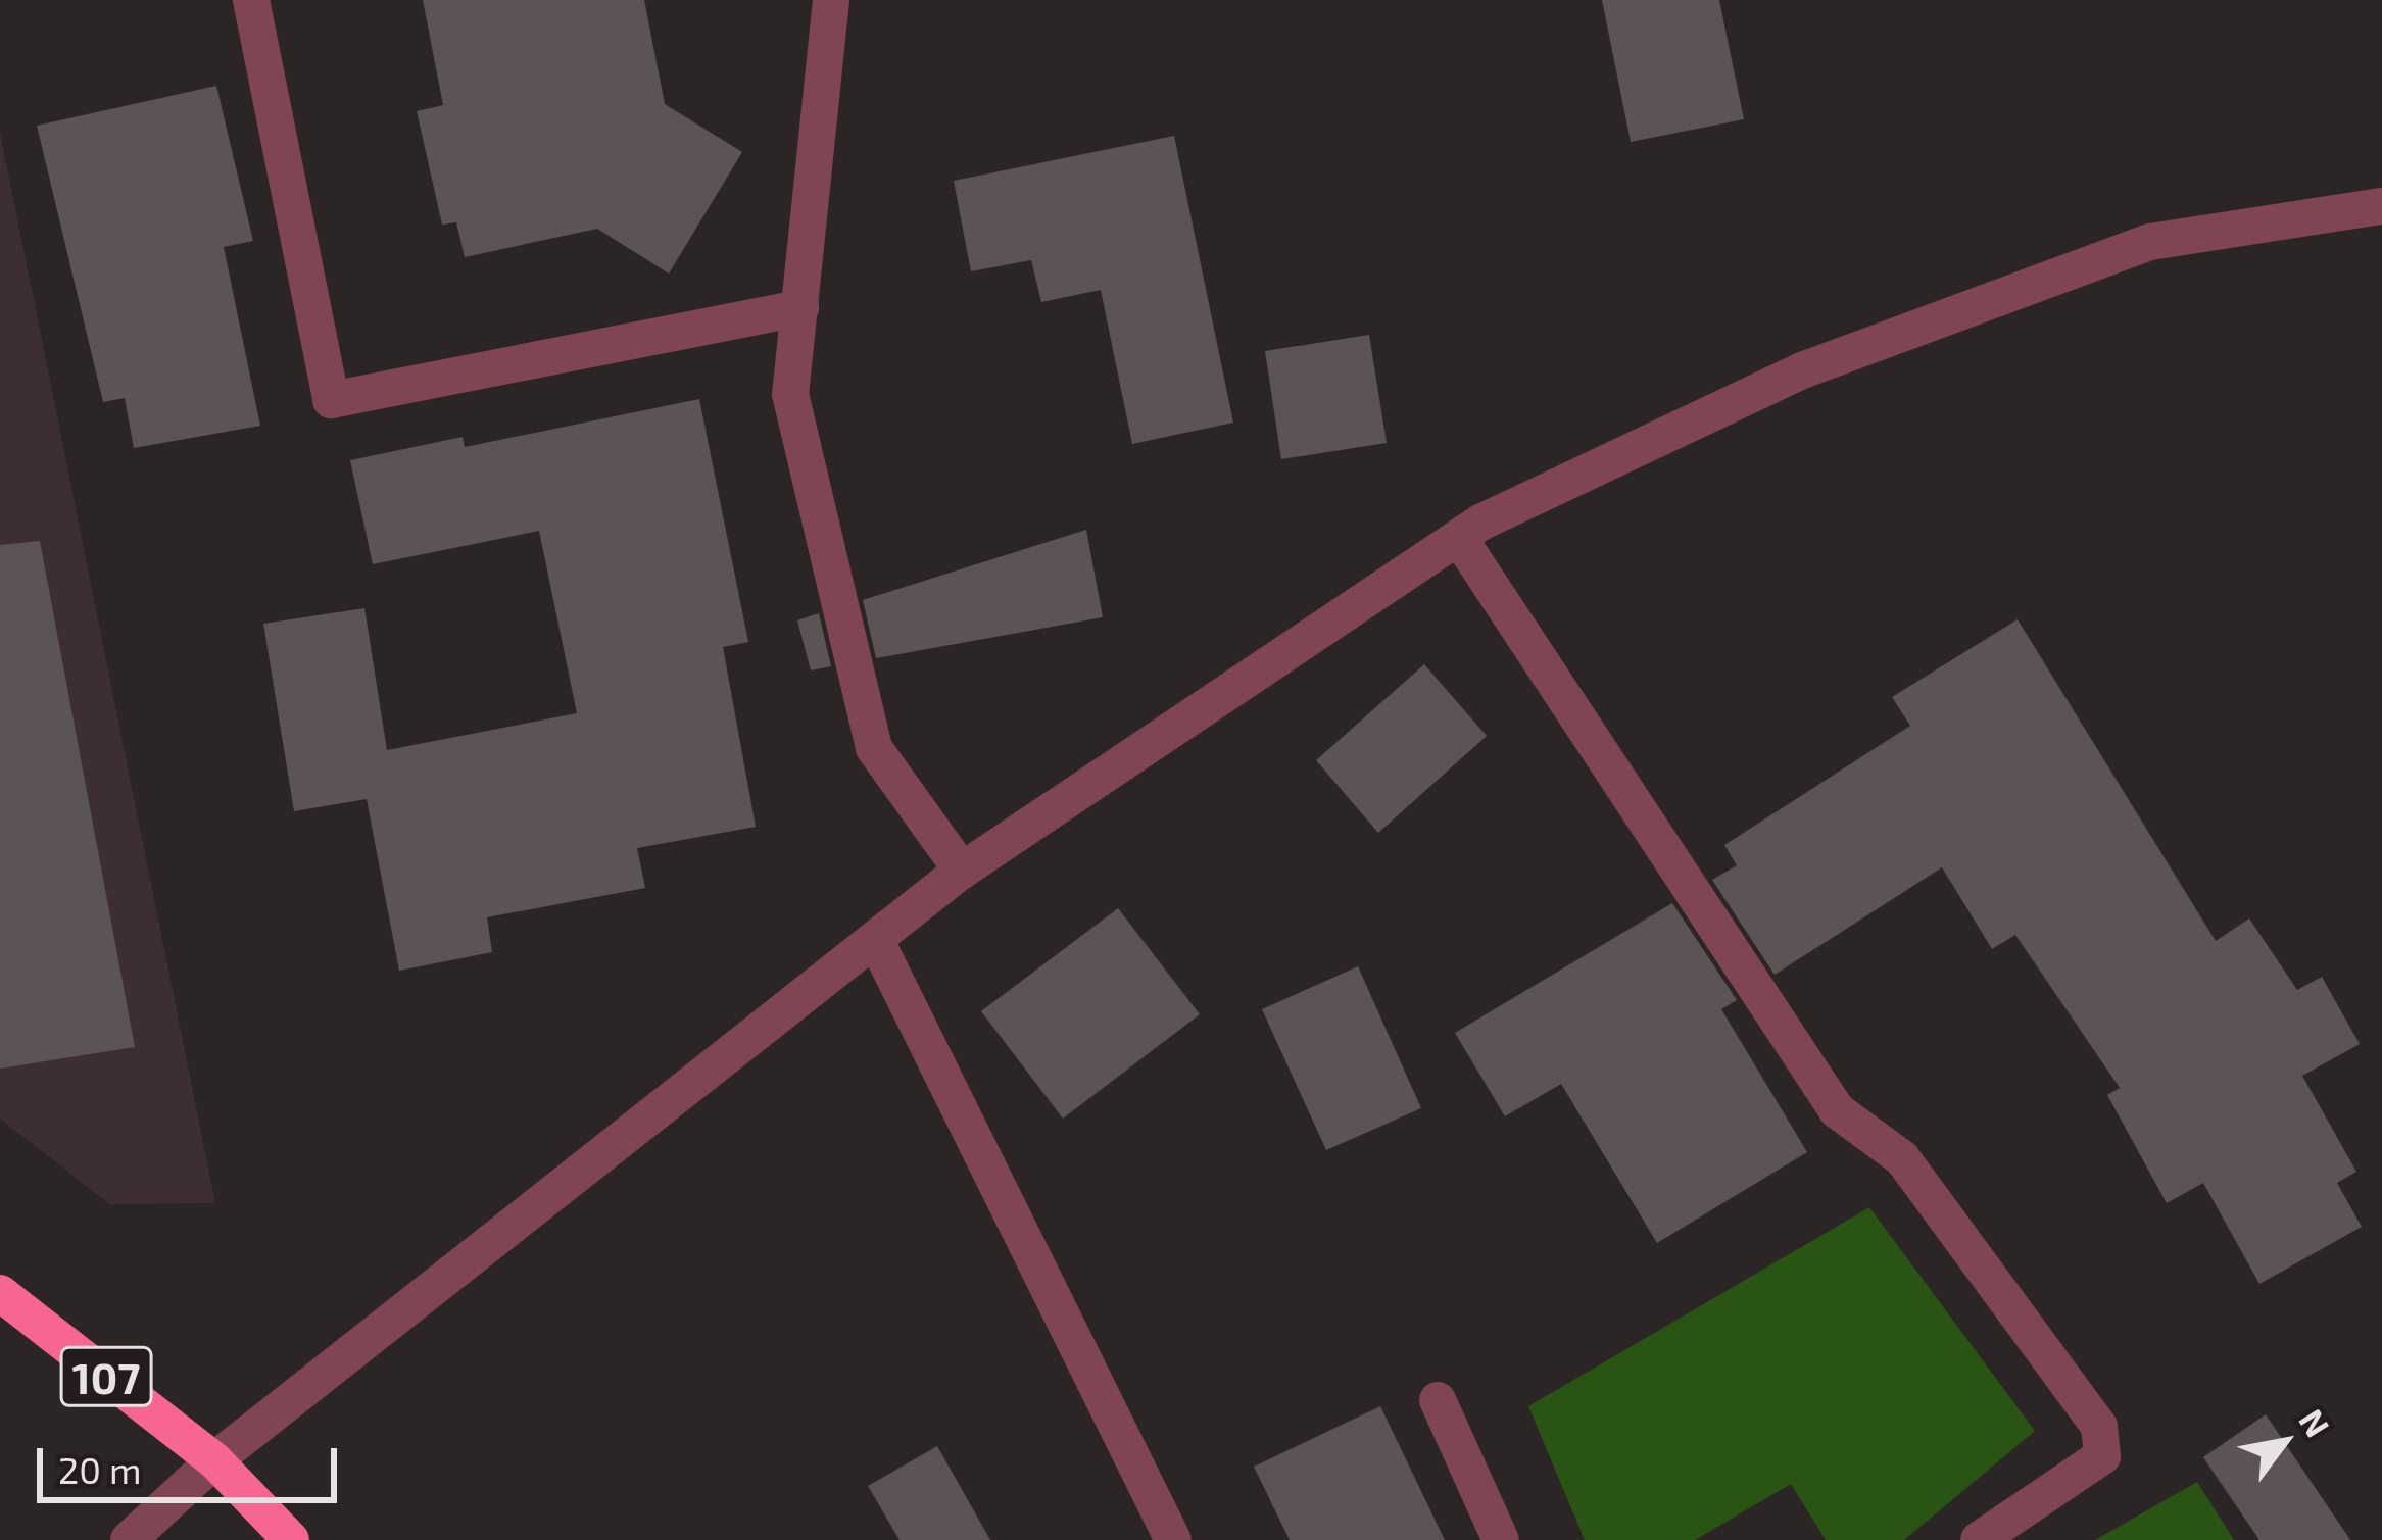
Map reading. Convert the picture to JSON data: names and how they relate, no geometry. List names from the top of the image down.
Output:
{
  "streets": {
    "highway": ["107"]
  },
  "scale_bar": "20 m",
  "north": "top right"
}
